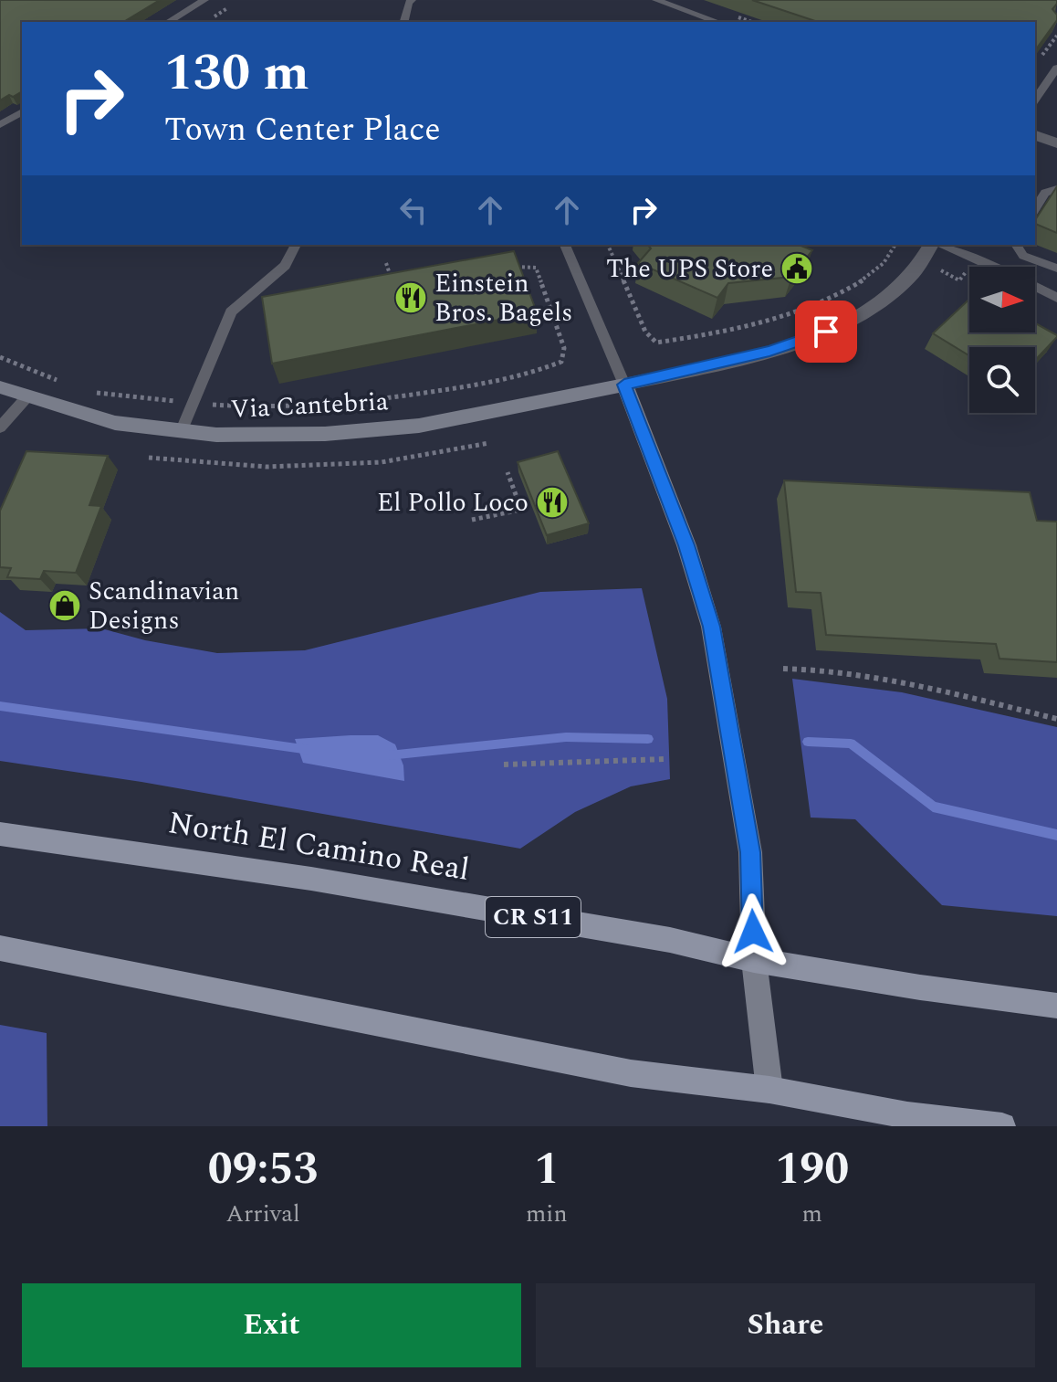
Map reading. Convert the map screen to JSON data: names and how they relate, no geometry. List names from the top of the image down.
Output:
{
  "streets": {
    "main road": ["Via Cantebria", "North El Camino Real", "CR S11"]
  },
  "places": {
    "public building": ["The UPS Store"],
    "restaurant": ["Einstein Bros. Bagels", "El Pollo Loco"],
    "shop": ["Scandinavian Designs"]
  },
  "north": "right",
  "page": {
    "turn": ["130 m", "Town Center Place"],
    "eta": [
      "09:53",
      "Arrival",
      "1",
      "min",
      "190",
      "m"
    ],
    "buttons": ["Exit", "Share"]
  }
}
